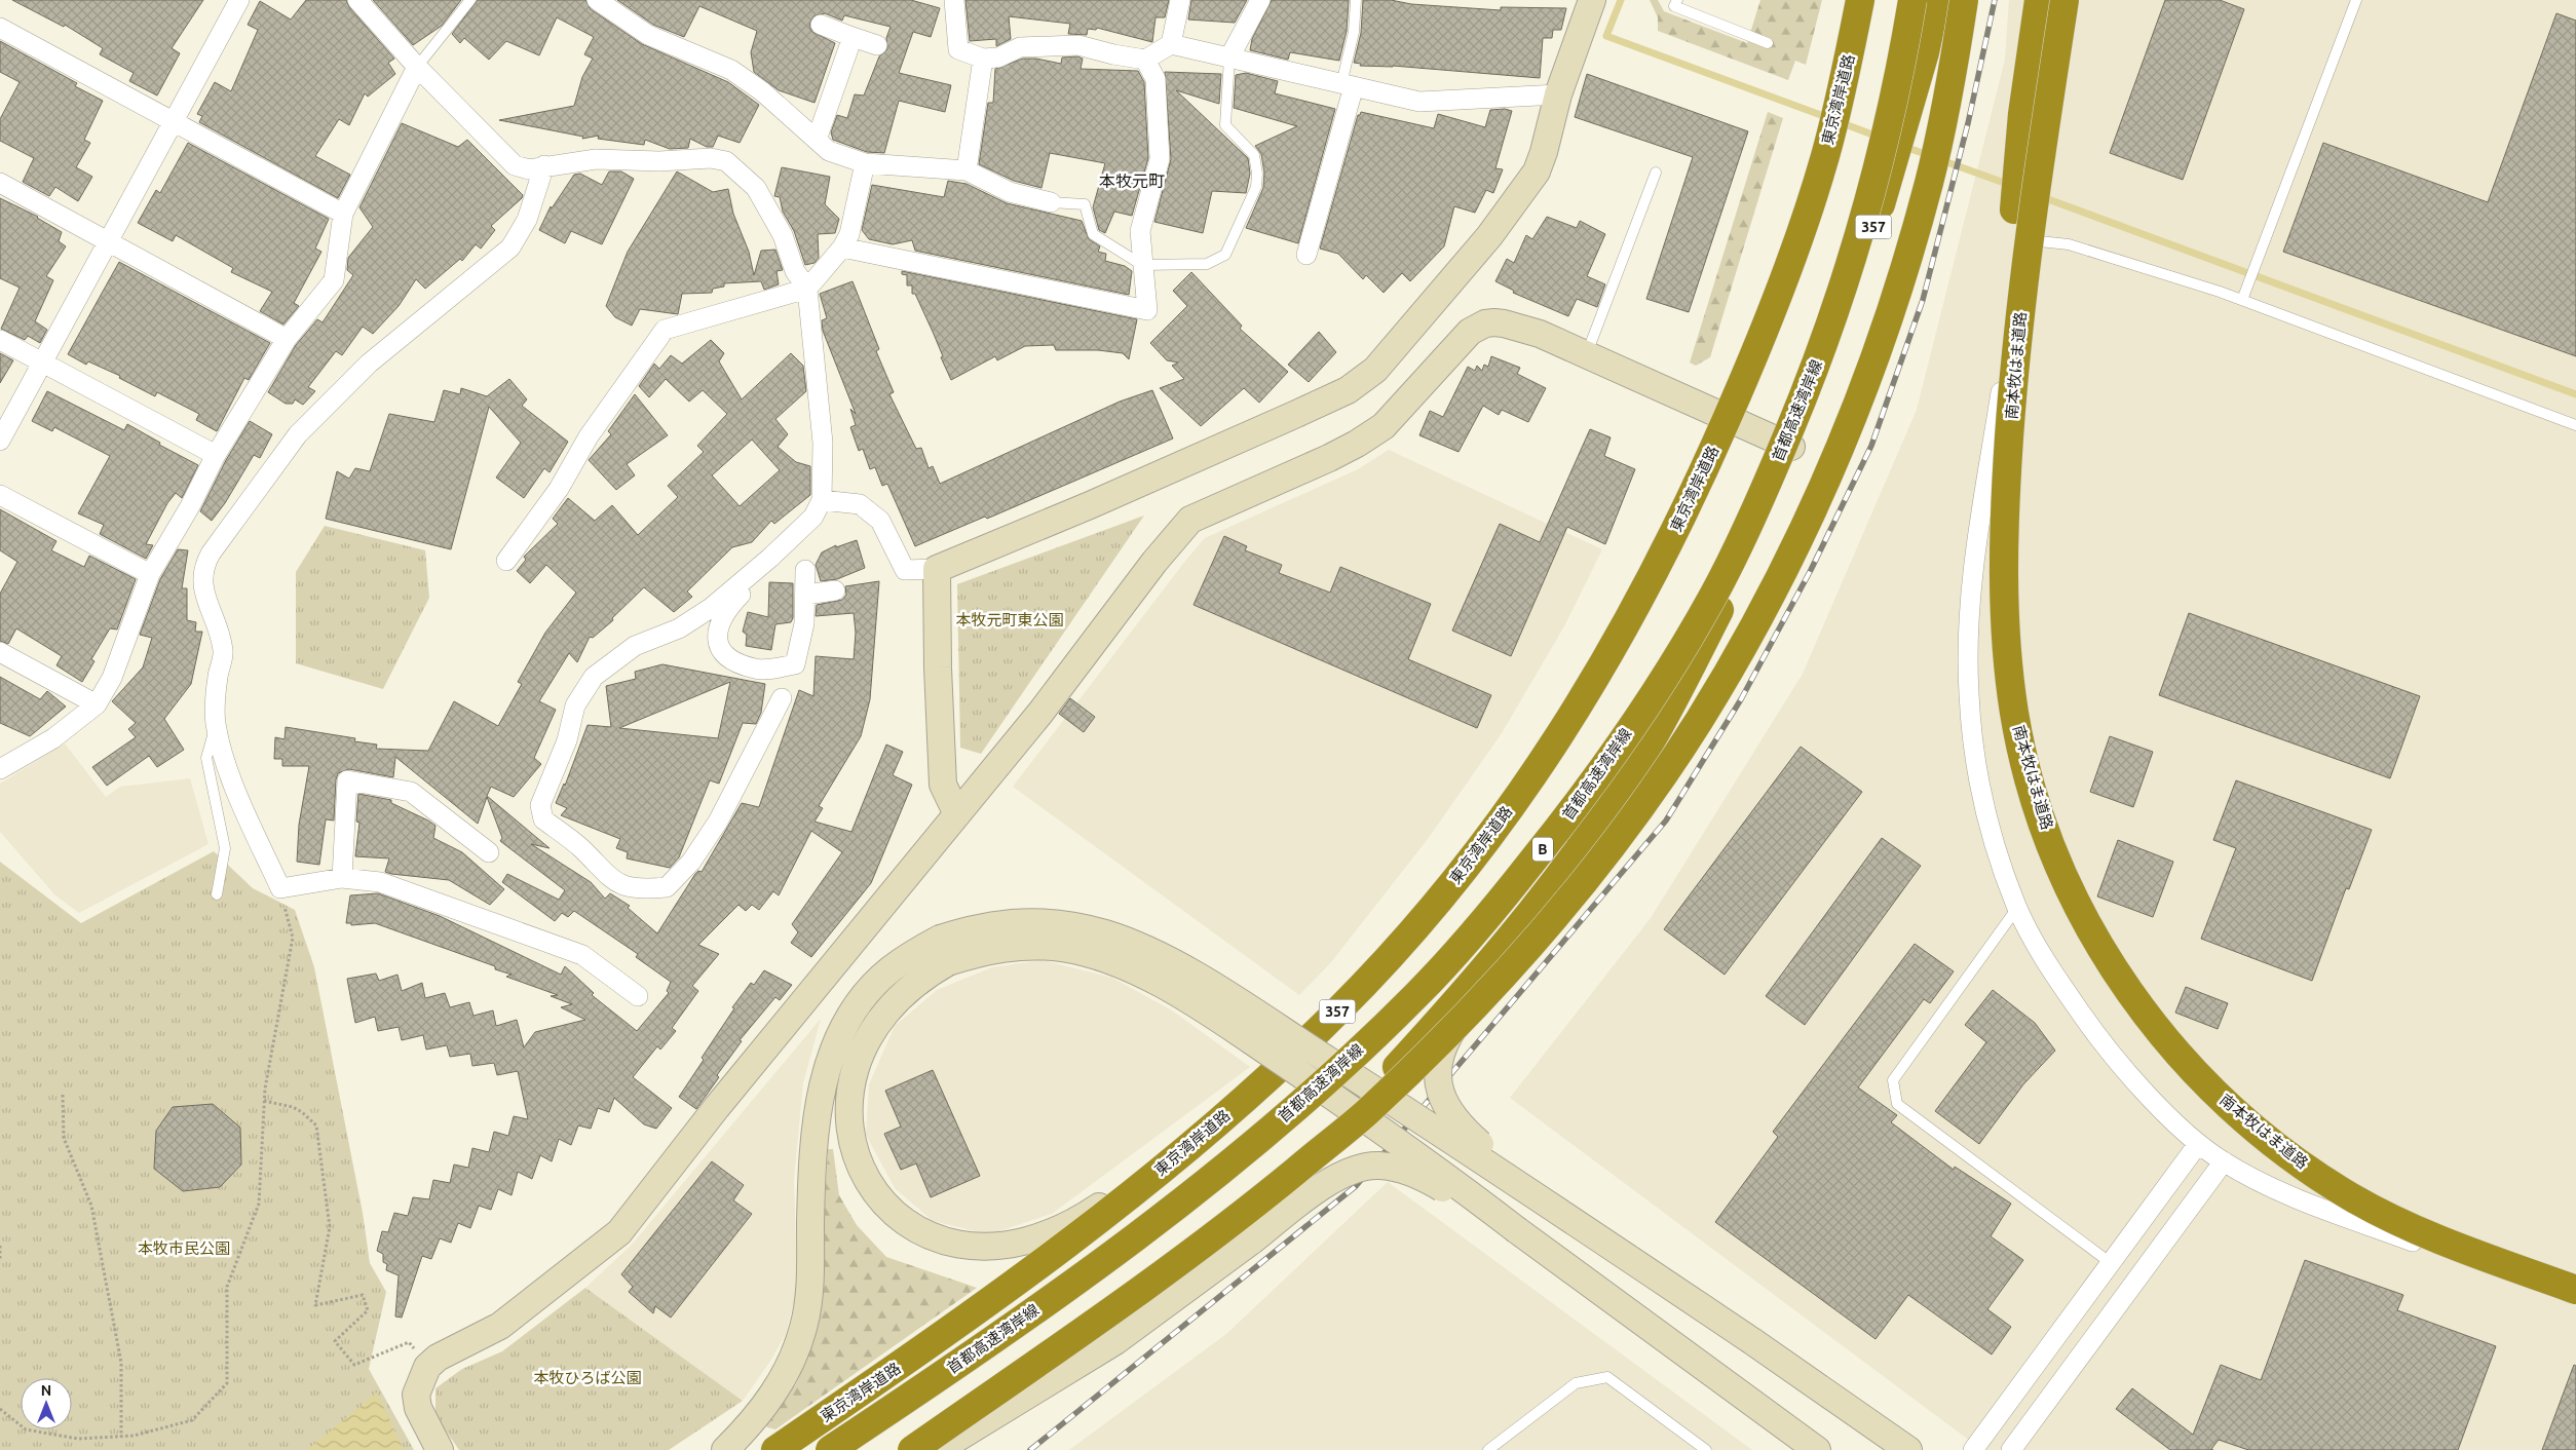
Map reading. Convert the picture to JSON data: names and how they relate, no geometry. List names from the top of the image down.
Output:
{
  "streets": {
    "highway": [
      "東京湾岸道路",
      "357",
      "南本牧はま道路",
      "首都高速湾岸線",
      "B"
    ]
  },
  "districts": ["本牧元町"],
  "parks": ["本牧元町東公園", "本牧市民公園", "本牧ひろば公園"],
  "north": "top"
}
